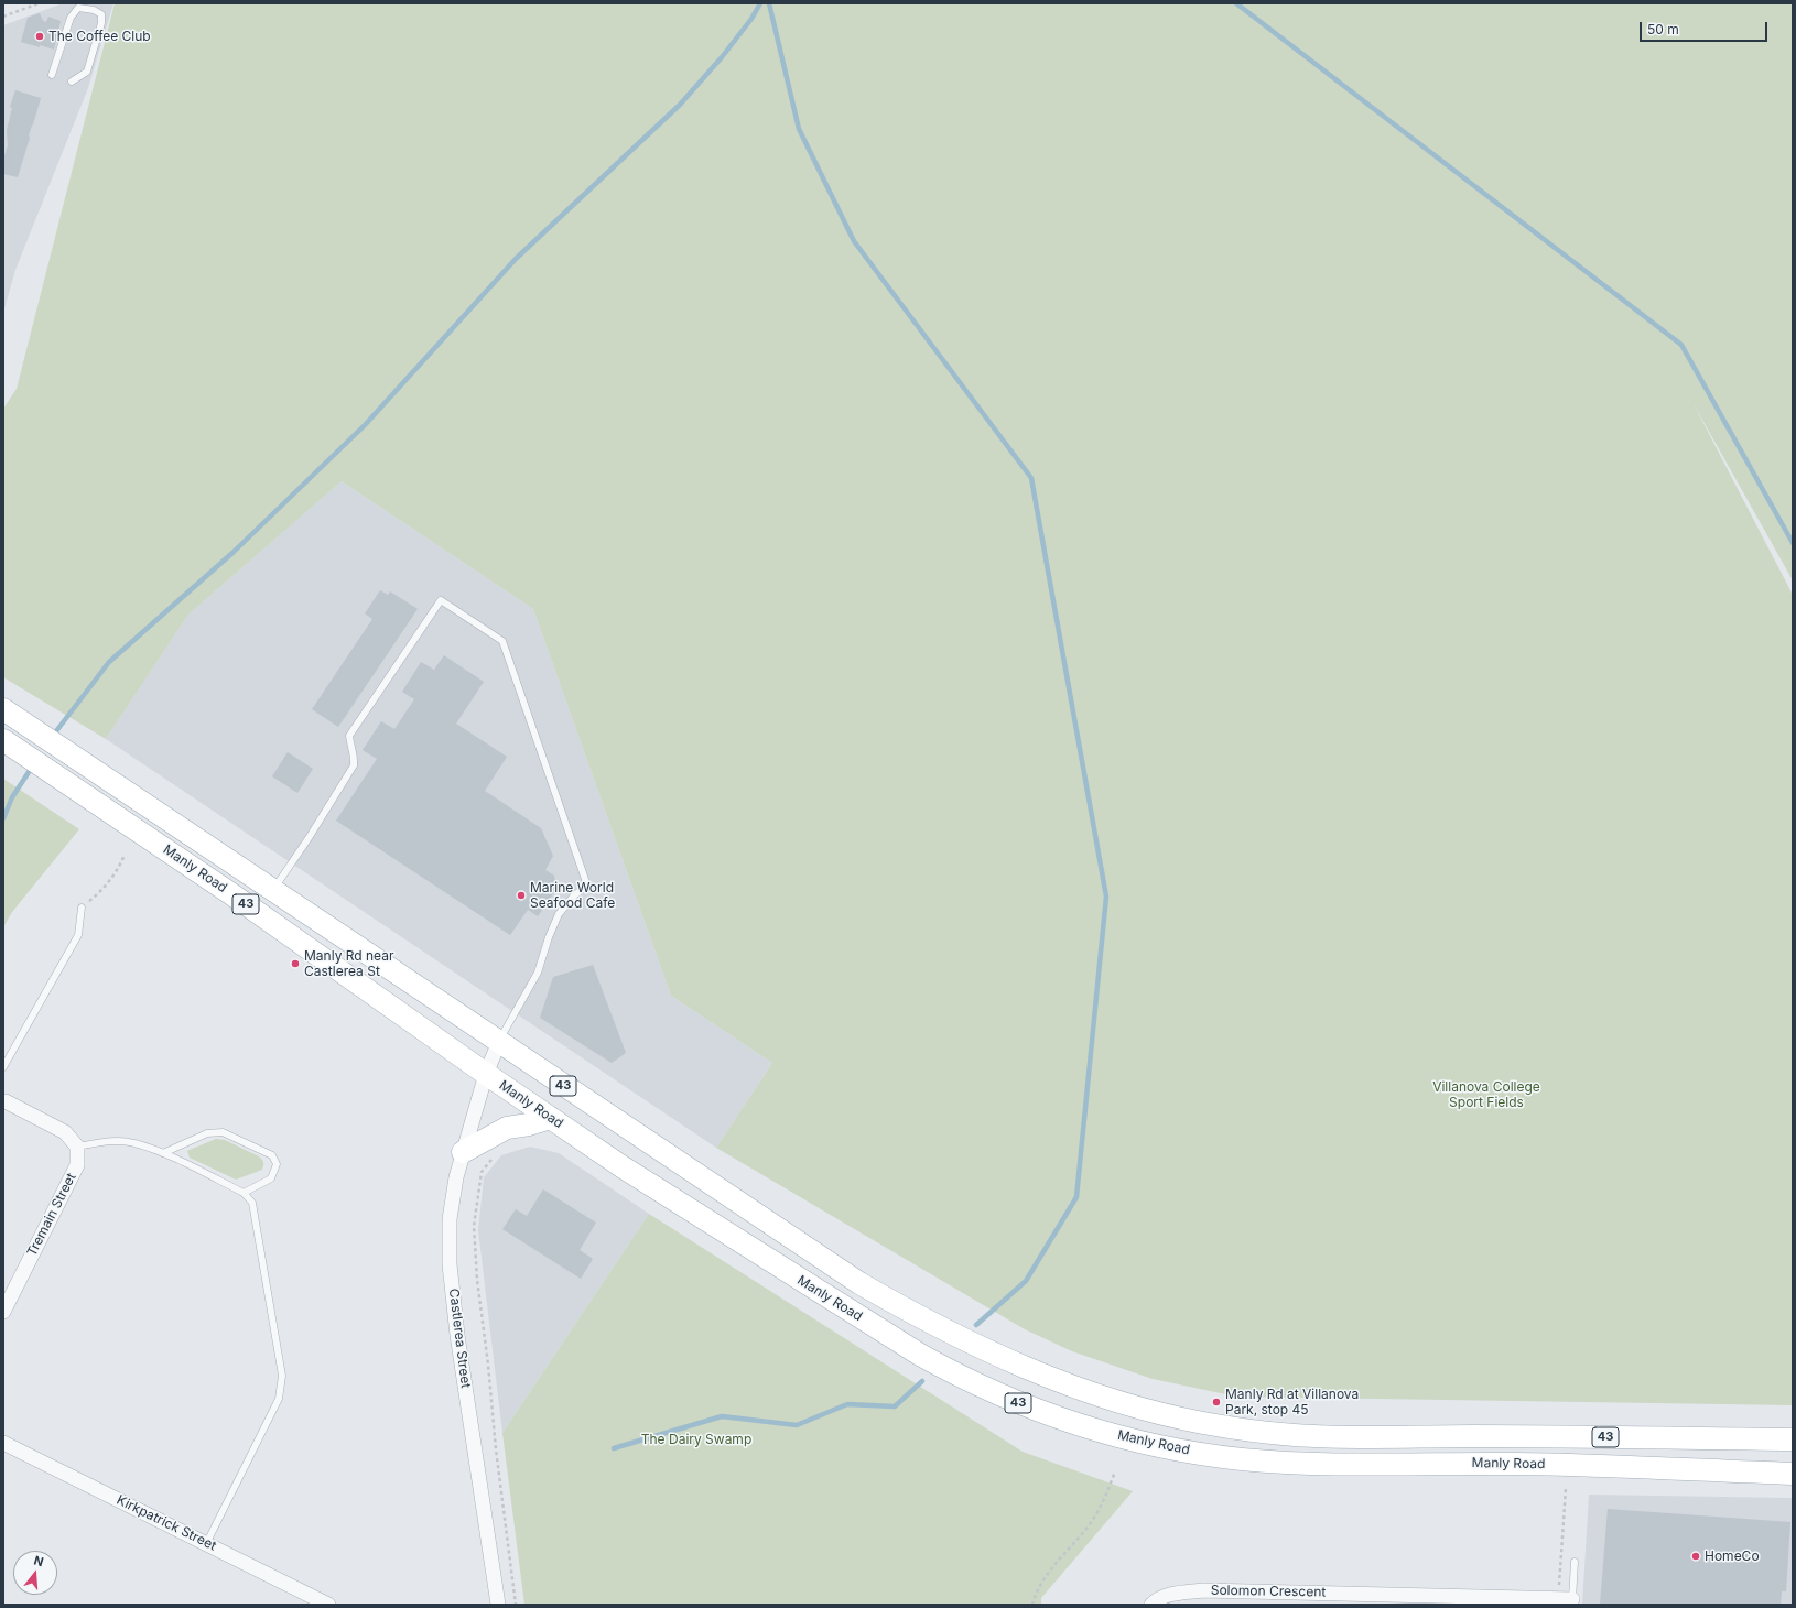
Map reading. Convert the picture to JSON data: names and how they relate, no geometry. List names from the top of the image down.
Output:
{
  "streets": {
    "main road": ["Manly Road", "43"],
    "street": [
      "Tremain Street",
      "Castlerea Street",
      "Kirkpatrick Street",
      "Solomon Crescent"
    ]
  },
  "crossings": [
    ["Manly Road", "Castlerea Street"]
  ],
  "parks": ["Villanova College Sport Fields", "The Dairy Swamp"],
  "places": [
    "The Coffee Club",
    "Marine World Seafood Cafe",
    "Manly Rd near Castlerea St",
    "Manly Rd at Villanova Park, stop 45",
    "HomeCo"
  ],
  "scale_bar": "50 m",
  "north": "top"
}
